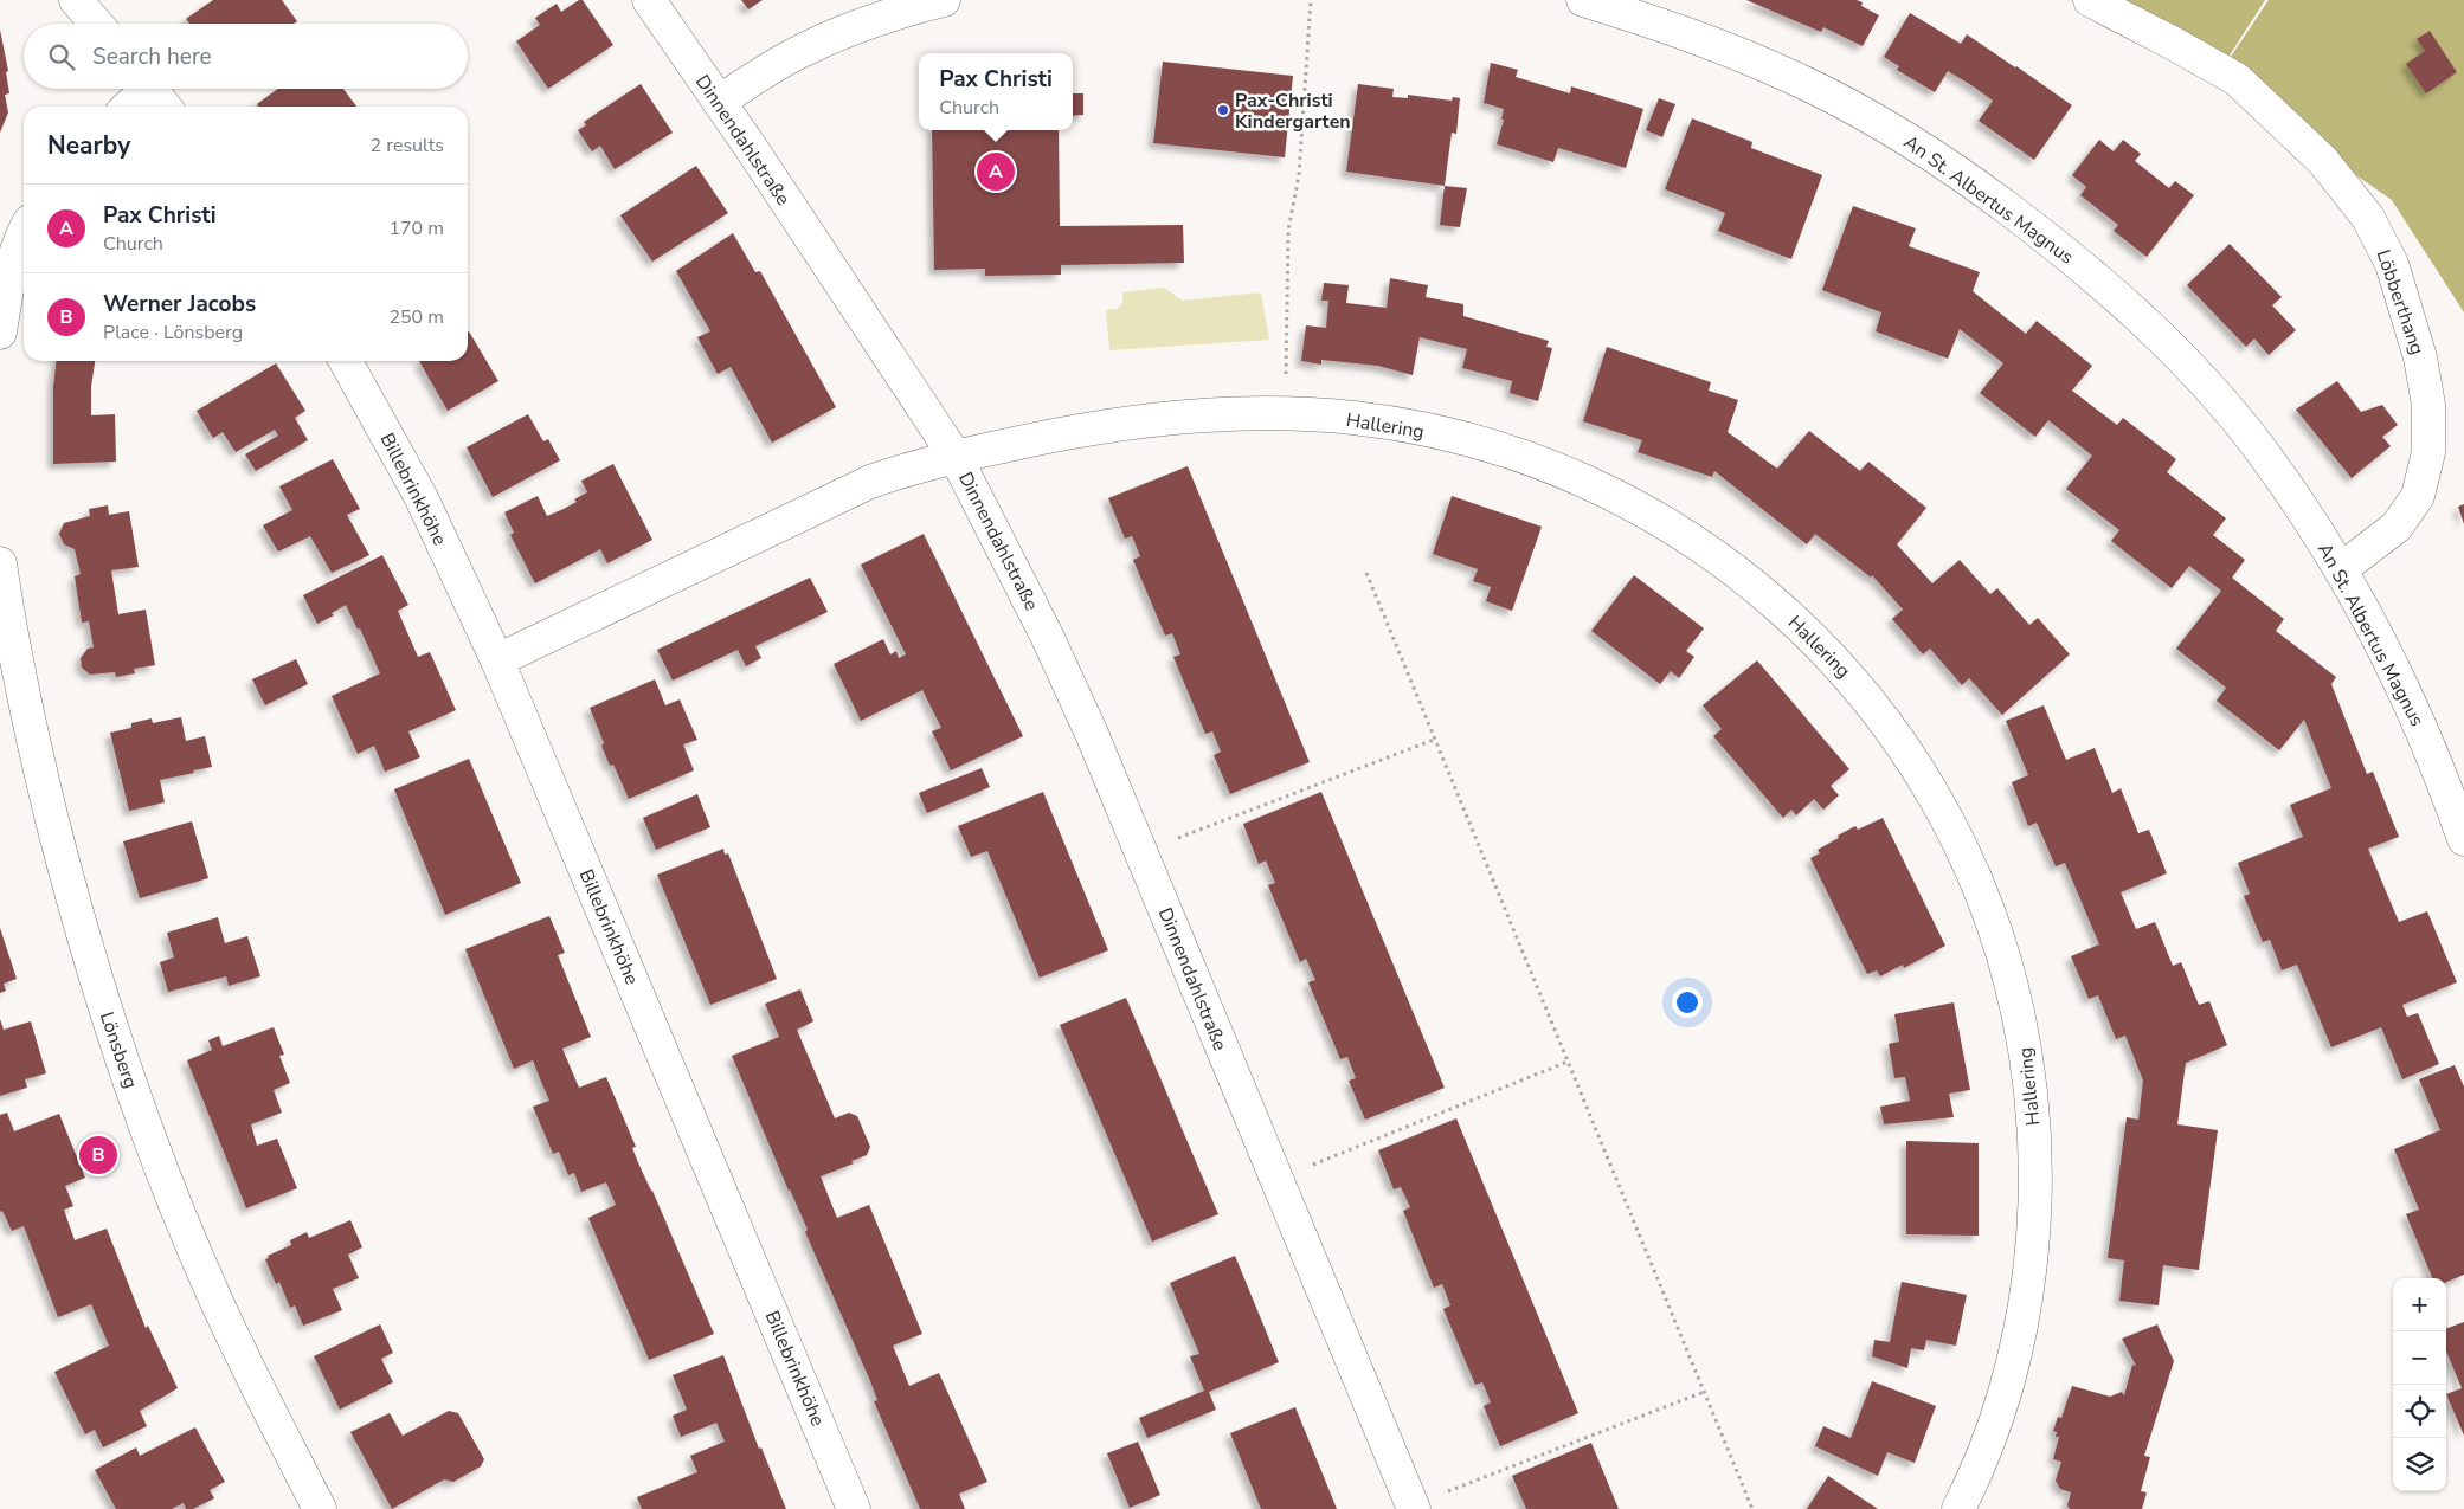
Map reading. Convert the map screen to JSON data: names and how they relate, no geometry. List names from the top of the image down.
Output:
{
  "streets": {
    "street": [
      "Dinnendahlstraße",
      "An St. Albertus Magnus",
      "Löbberthang",
      "Hallering",
      "Billebrinkhöhe",
      "Lönsberg"
    ]
  },
  "crossings": [
    ["Dinnendahlstraße", "Hallering"],
    ["Dinnendahlstraße", "Billebrinkhöhe"],
    ["An St. Albertus Magnus", "Löbberthang"]
  ],
  "places": ["Pax-Christi Kindergarten"],
  "page": {
    "search": "Search here",
    "popup": ["Pax Christi", "Church"],
    "heading": ["Nearby", "2 results"],
    "pins": ["A", "B"],
    "list": [
      {
        "mark": "A",
        "name": "Pax Christi",
        "note": "Church",
        "value": "170 m"
      },
      {
        "mark": "B",
        "name": "Werner Jacobs",
        "note": "Place · Lönsberg",
        "value": "250 m"
      }
    ],
    "map_buttons": ["+", "−"]
  }
}
